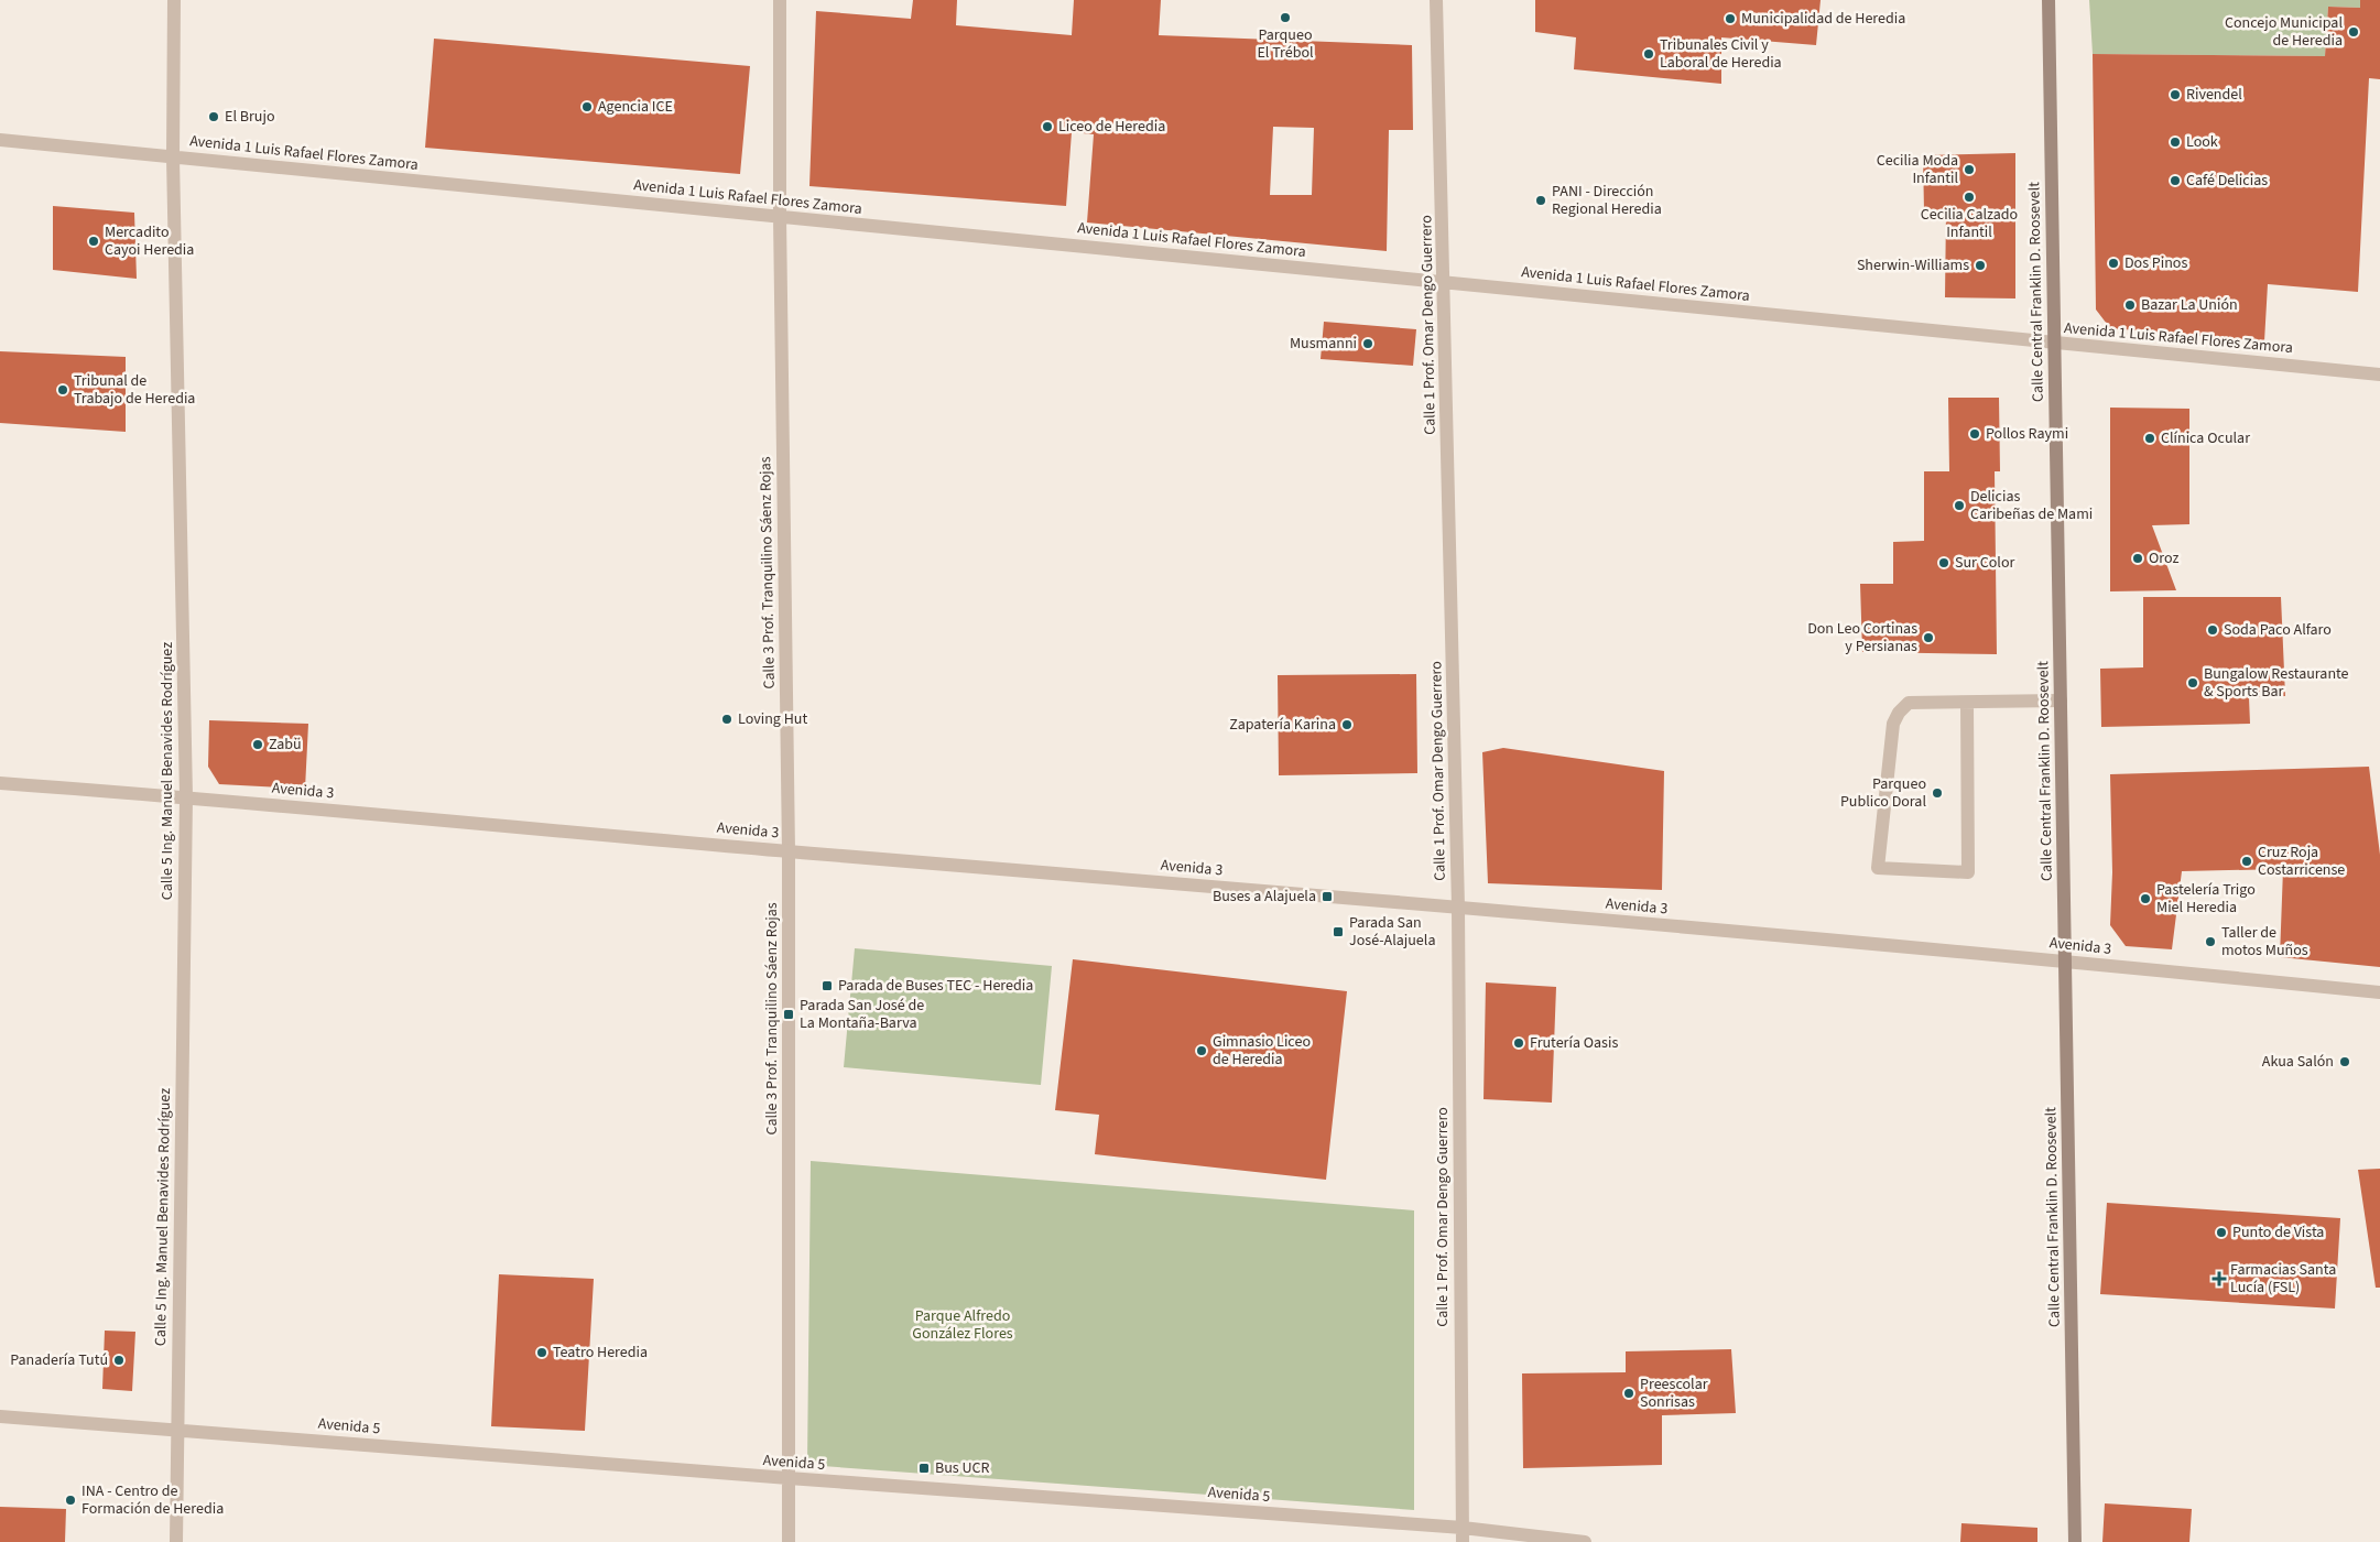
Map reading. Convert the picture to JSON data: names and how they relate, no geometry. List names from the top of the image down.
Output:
{
  "streets": {
    "main road": ["Calle Central Franklin D. Roosevelt"],
    "street": [
      "Avenida 1 Luis Rafael Flores Zamora",
      "Calle 1 Prof. Omar Dengo Guerrero",
      "Calle 3 Prof. Tranquilino Sáenz Rojas",
      "Calle 5 Ing. Manuel Benavides Rodríguez",
      "Avenida 3",
      "Avenida 5"
    ]
  },
  "crossings": [
    ["Avenida 1 Luis Rafael Flores Zamora", "Calle Central Franklin D. Roosevelt"],
    ["Avenida 1 Luis Rafael Flores Zamora", "Calle 1 Prof. Omar Dengo Guerrero"],
    ["Avenida 1 Luis Rafael Flores Zamora", "Calle 3 Prof. Tranquilino Sáenz Rojas"],
    ["Avenida 1 Luis Rafael Flores Zamora", "Calle 5 Ing. Manuel Benavides Rodríguez"],
    ["Calle Central Franklin D. Roosevelt", "Avenida 3"],
    ["Calle 1 Prof. Omar Dengo Guerrero", "Avenida 3"],
    ["Calle 1 Prof. Omar Dengo Guerrero", "Avenida 5"],
    ["Calle 3 Prof. Tranquilino Sáenz Rojas", "Avenida 3"],
    ["Calle 3 Prof. Tranquilino Sáenz Rojas", "Avenida 5"],
    ["Calle 5 Ing. Manuel Benavides Rodríguez", "Avenida 3"],
    ["Calle 5 Ing. Manuel Benavides Rodríguez", "Avenida 5"]
  ],
  "parks": ["Parque Alfredo González Flores"],
  "places": {
    "other": [
      "Parqueo El Trébol",
      "Municipalidad de Heredia",
      "Concejo Municipal de Heredia",
      "Tribunales Civil y Laboral de Heredia",
      "Rivendel",
      "Agencia ICE",
      "El Brujo",
      "Liceo de Heredia",
      "Look",
      "Cecilia Moda Infantil",
      "Café Delicias",
      "Cecilia Calzado Infantil",
      "PANI - Dirección Regional Heredia",
      "Mercadito Cayoi Heredia",
      "Dos Pinos",
      "Sherwin-Williams",
      "Bazar La Unión",
      "Musmanni",
      "Tribunal de Trabajo de Heredia",
      "Pollos Raymi",
      "Clínica Ocular",
      "Delicias Caribeñas de Mami",
      "Oroz",
      "Sur Color",
      "Soda Paco Alfaro",
      "Don Leo Cortinas y Persianas",
      "Bungalow Restaurante & Sports Bar",
      "Loving Hut",
      "Zapatería Karina",
      "Zabü",
      "Parqueo Publico Doral",
      "Cruz Roja Costarricense",
      "Pastelería Trigo Miel Heredia",
      "Taller de motos Muños",
      "Frutería Oasis",
      "Gimnasio Liceo de Heredia",
      "Akua Salón",
      "Punto de Vista",
      "Teatro Heredia",
      "Panadería Tutú",
      "Preescolar Sonrisas",
      "INA - Centro de Formación de Heredia"
    ],
    "transit": [
      "Buses a Alajuela",
      "Parada San José-Alajuela",
      "Parada de Buses TEC - Heredia",
      "Parada San José de La Montaña-Barva",
      "Bus UCR"
    ],
    "health": ["Farmacias Santa Lucía (FSL)"]
  }
}
